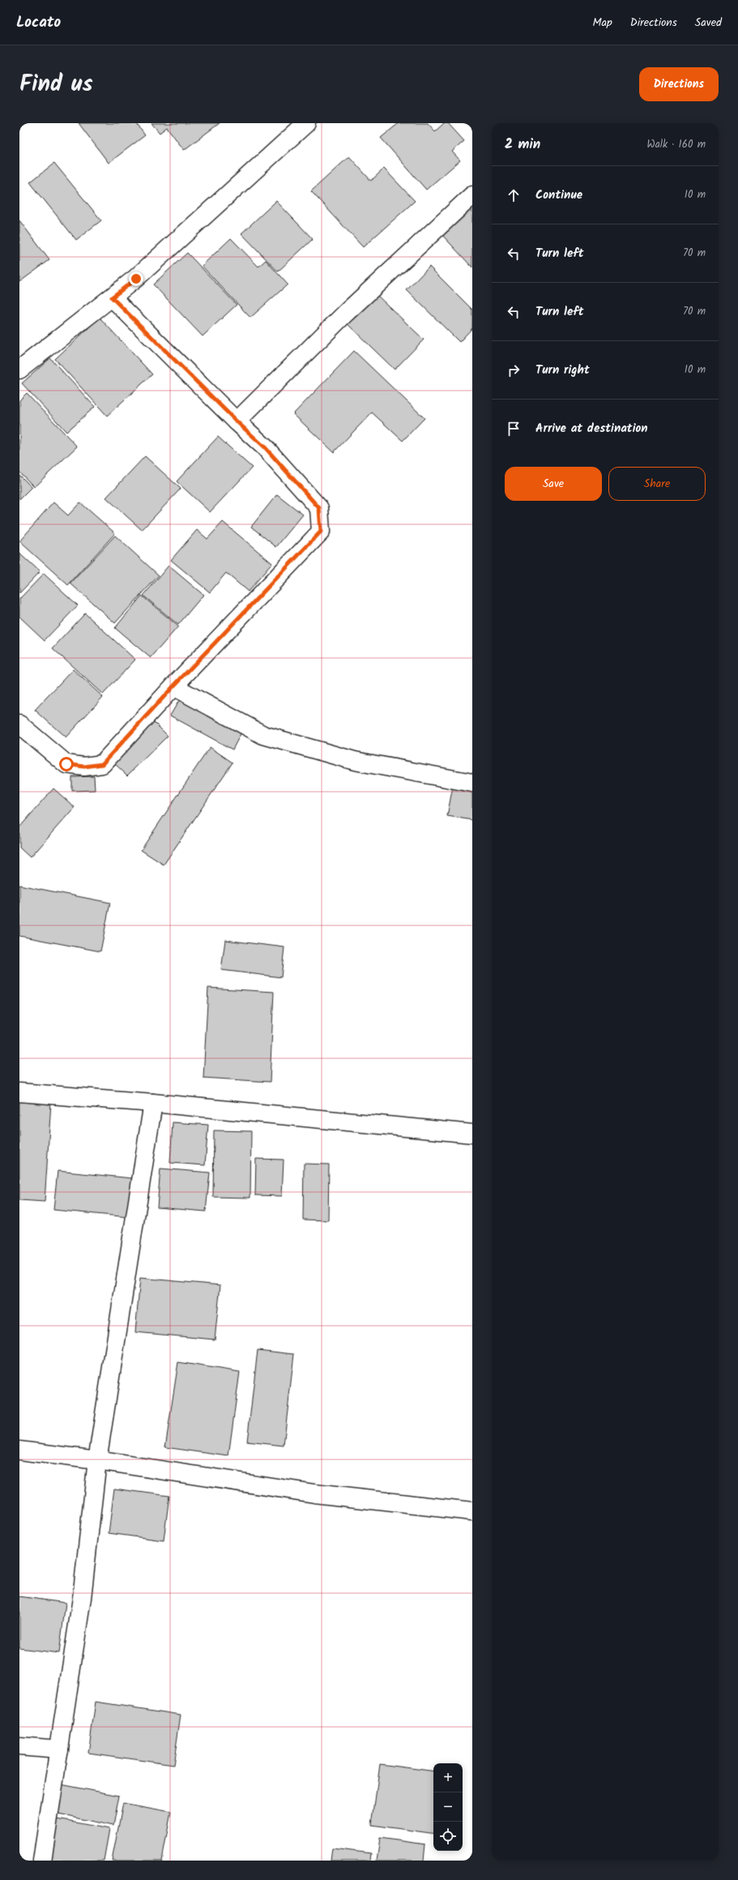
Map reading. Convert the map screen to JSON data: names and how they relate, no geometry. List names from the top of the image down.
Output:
{
  "page": {
    "header": "Locato",
    "nav": ["Map", "Directions", "Saved"],
    "title": "Find us",
    "buttons": [
      "Directions",
      ["Save", "Share"]
    ],
    "heading": ["2 min", "Walk · 160 m"],
    "list": [
      ["Continue", "10 m"],
      ["Turn left", "70 m"],
      ["Turn left", "70 m"],
      ["Turn right", "10 m"],
      "Arrive at destination"
    ],
    "map_buttons": ["+", "−"]
  }
}
